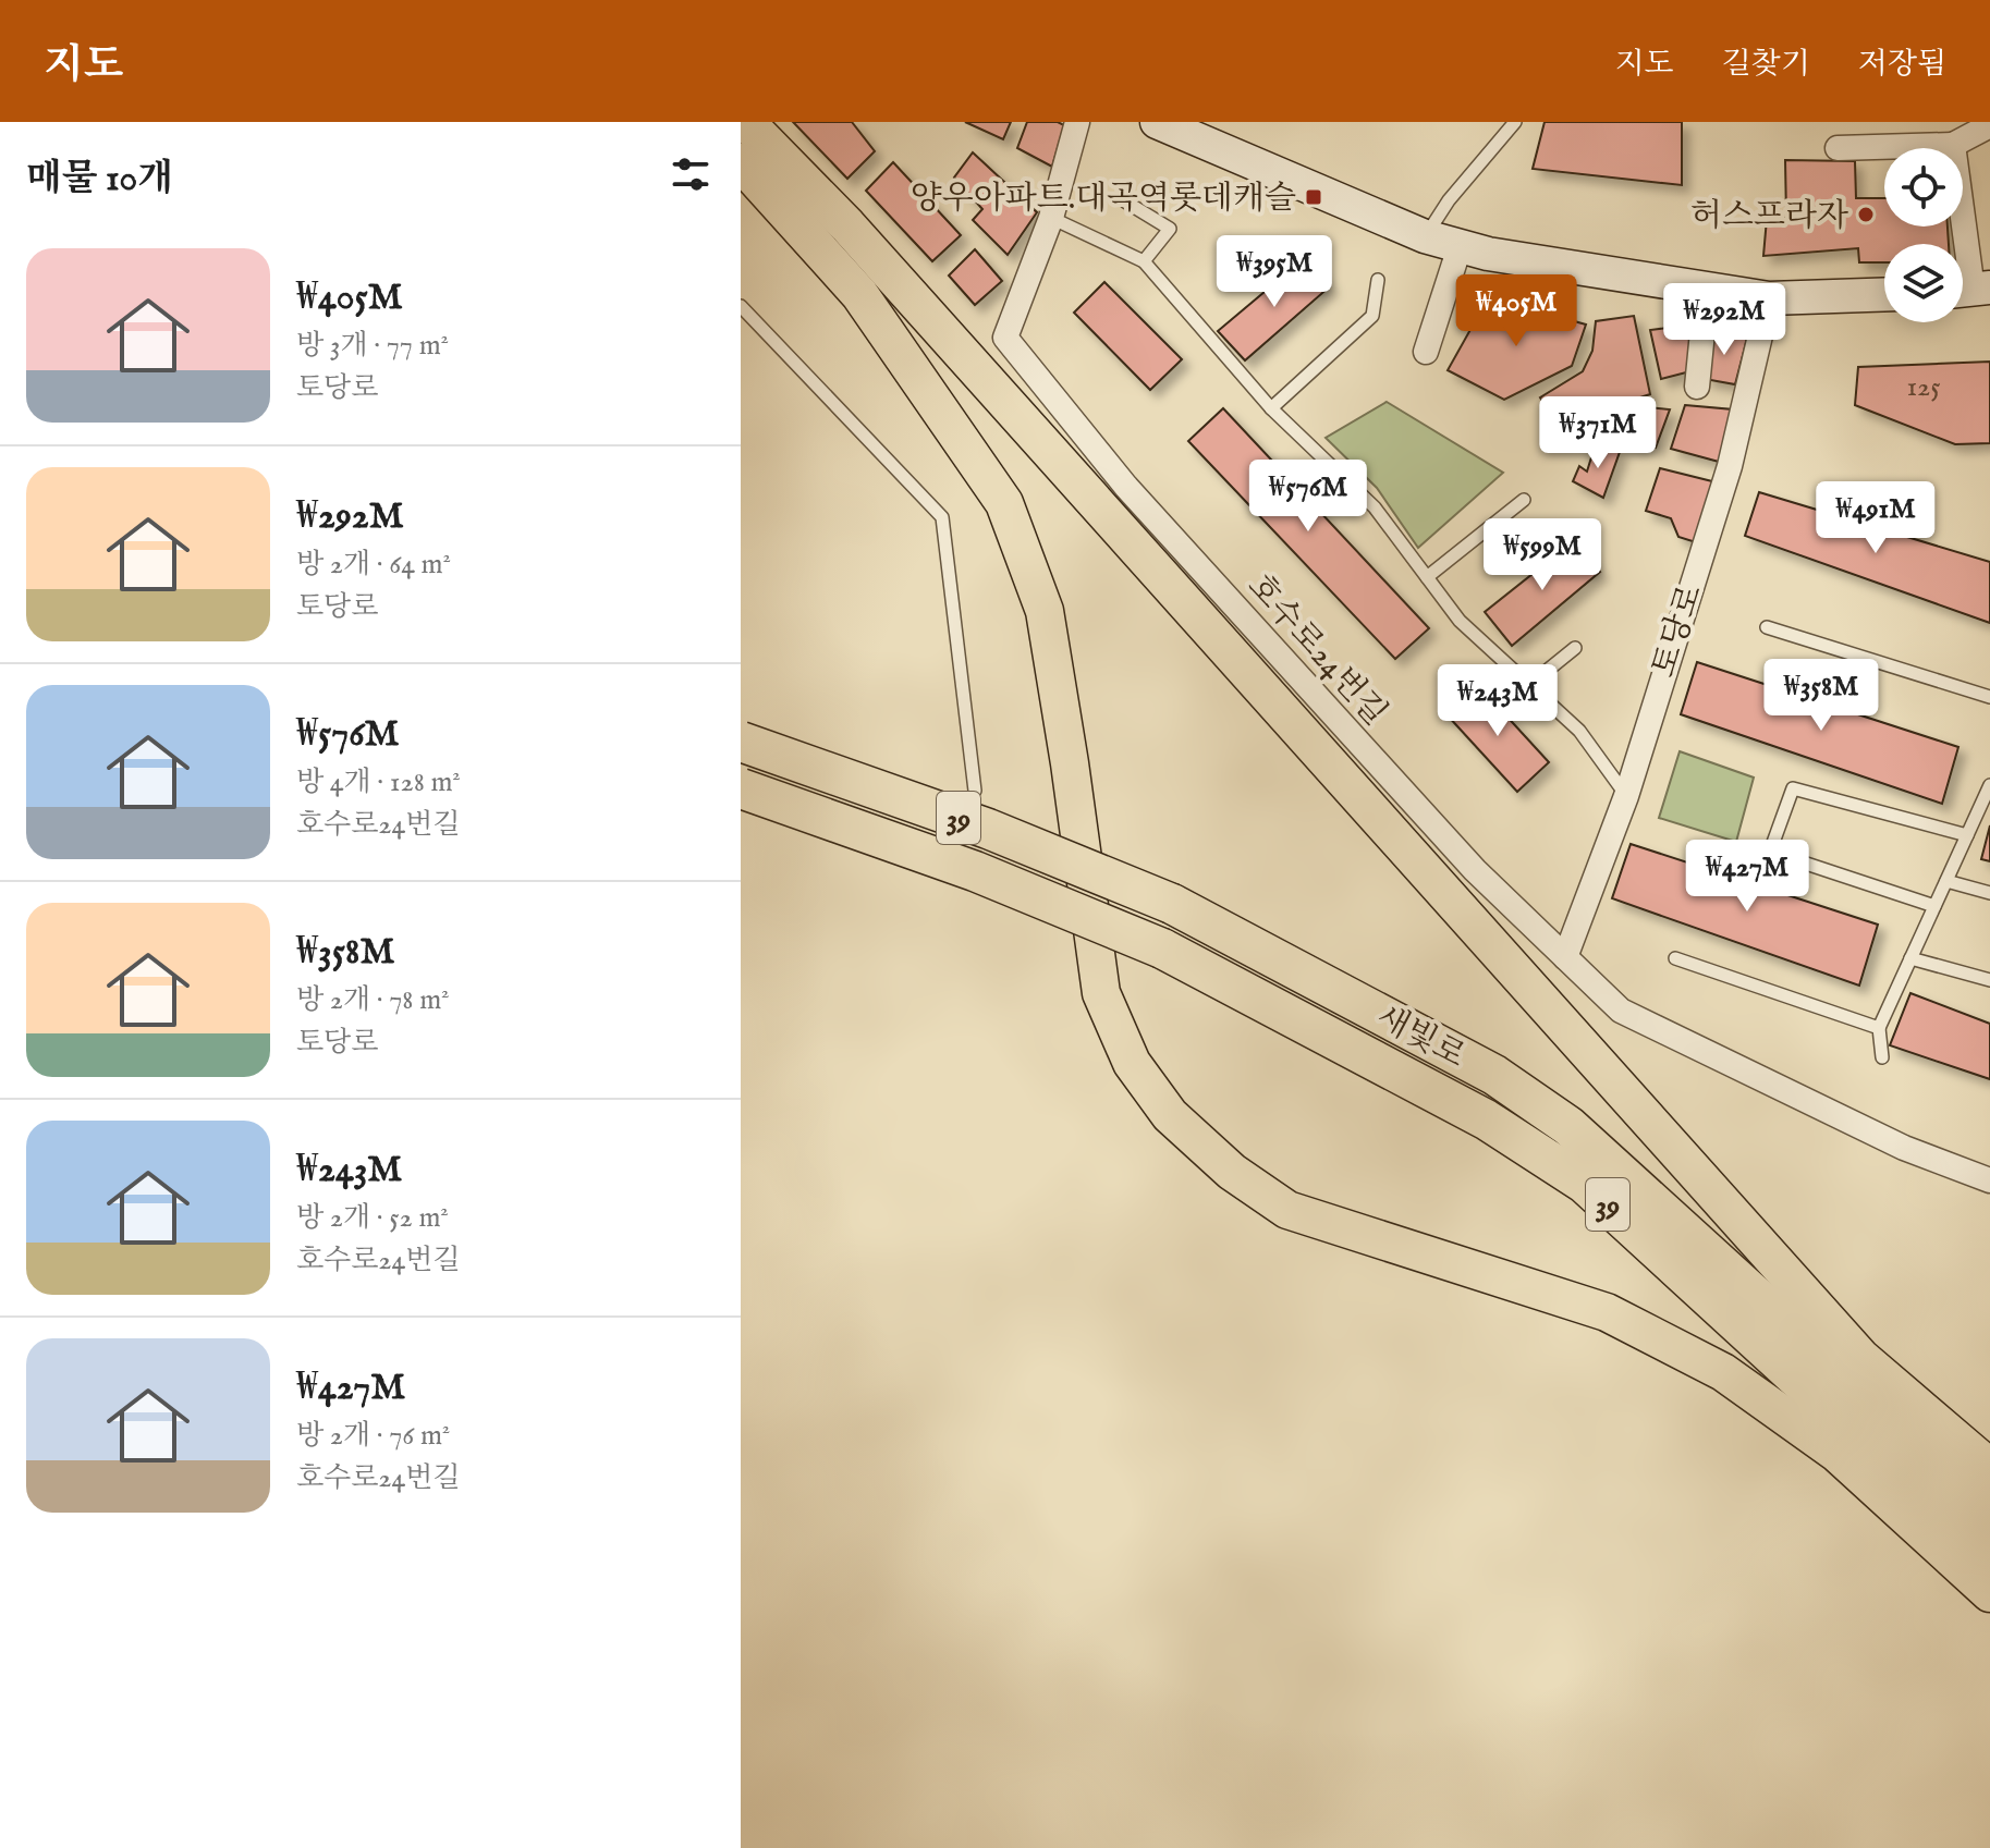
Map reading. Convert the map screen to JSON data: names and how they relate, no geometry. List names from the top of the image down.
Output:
{
  "streets": {
    "highway": ["39", "새빛로"],
    "street": ["토당로", "호수로24번길"]
  },
  "crossings": [
    ["토당로", "호수로24번길"]
  ],
  "places": {
    "transit": ["양우아파트.대곡역롯데캐슬"],
    "other": ["허스프라자"]
  },
  "house_numbers": ["125"],
  "page": {
    "header": "지도",
    "nav": ["지도", "길찾기", "저장됨"],
    "heading": "매물 10개",
    "list": [
      {
        "name": "₩405M",
        "note": "방 3개 · 77 m² · 토당로"
      },
      {
        "name": "₩292M",
        "note": "방 2개 · 64 m² · 토당로"
      },
      {
        "name": "₩576M",
        "note": "방 4개 · 128 m² · 호수로24번길"
      },
      {
        "name": "₩358M",
        "note": "방 2개 · 78 m² · 토당로"
      },
      {
        "name": "₩243M",
        "note": "방 2개 · 52 m² · 호수로24번길"
      },
      {
        "name": "₩427M",
        "note": "방 2개 · 76 m² · 호수로24번길"
      }
    ],
    "price": [
      "₩395M",
      "₩405M",
      "₩292M",
      "₩371M",
      "₩576M",
      "₩491M",
      "₩599M",
      "₩358M",
      "₩243M",
      "₩427M"
    ]
  }
}
